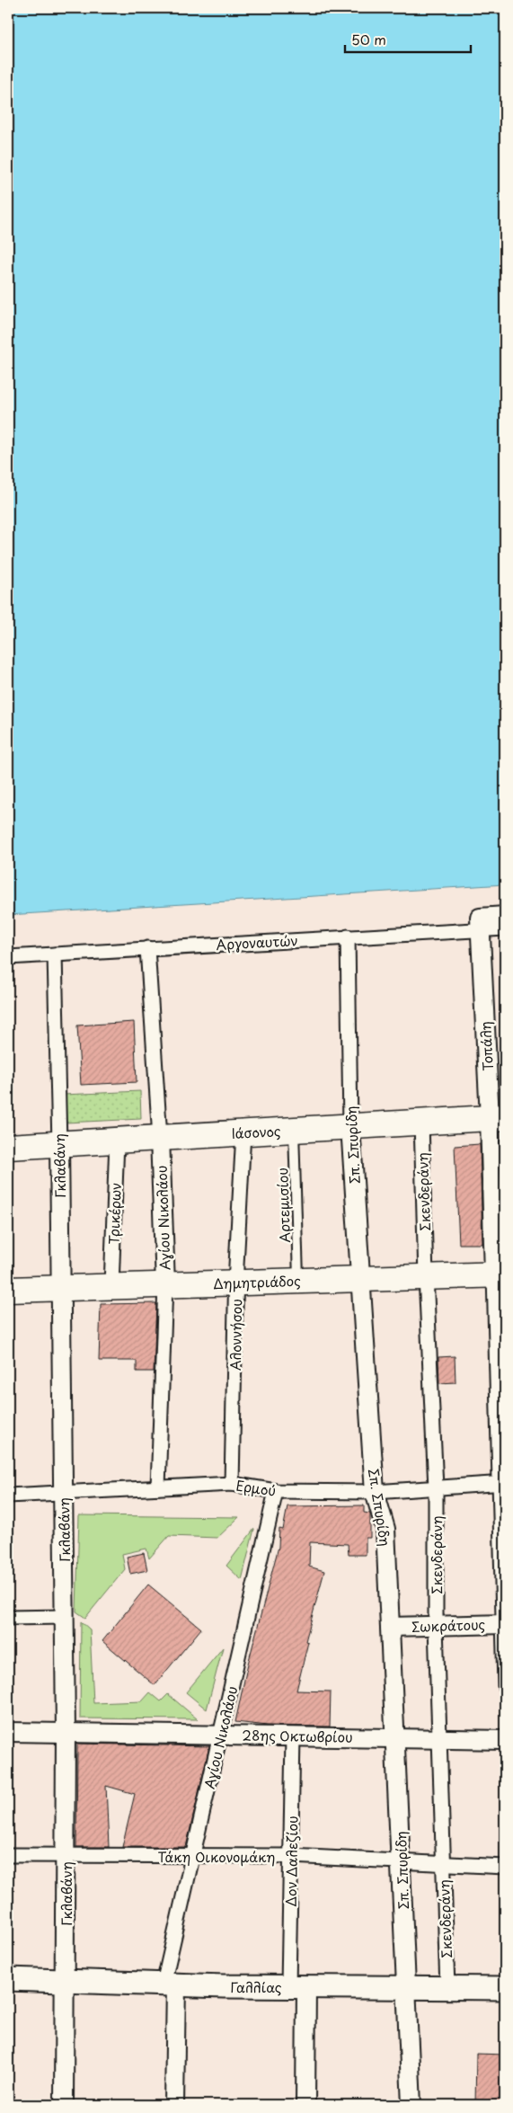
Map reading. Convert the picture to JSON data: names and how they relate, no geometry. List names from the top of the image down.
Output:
{
  "streets": {
    "main road": ["Ιάσονος", "Δημητριάδος"],
    "street": [
      "Αργοναυτών",
      "Τοπάλη",
      "Σπ. Σπυρίδη",
      "Γκλαβάνη",
      "Σκενδεράνη",
      "Τρικέρων",
      "Αγίου Νικολάου",
      "Αλοννήσου",
      "Ερμού",
      "Σωκράτους",
      "28ης Οκτωβρίου",
      "Τάκη Οικονομάκη",
      "Δον Δαλεζίου",
      "Γαλλίας"
    ],
    "lane": ["Αρτεμισίου"]
  },
  "crossings": [
    ["Αργοναυτών", "Τοπάλη"],
    ["Αργοναυτών", "Σπ. Σπυρίδη"],
    ["Αργοναυτών", "Γκλαβάνη"],
    ["Αργοναυτών", "Αγίου Νικολάου"],
    ["Τοπάλη", "Ιάσονος"],
    ["Τοπάλη", "Δημητριάδος"],
    ["Τοπάλη", "Ερμού"],
    ["Τοπάλη", "Σωκράτους"],
    ["Ιάσονος", "Σπ. Σπυρίδη"],
    ["Ιάσονος", "Γκλαβάνη"],
    ["Ιάσονος", "Σκενδεράνη"],
    ["Ιάσονος", "Αρτεμισίου"],
    ["Ιάσονος", "Τρικέρων"],
    ["Ιάσονος", "Αγίου Νικολάου"],
    ["Ιάσονος", "Αλοννήσου"],
    ["Σπ. Σπυρίδη", "Δημητριάδος"],
    ["Σπ. Σπυρίδη", "Ερμού"],
    ["Σπ. Σπυρίδη", "Σωκράτους"],
    ["Σπ. Σπυρίδη", "28ης Οκτωβρίου"],
    ["Σπ. Σπυρίδη", "Τάκη Οικονομάκη"],
    ["Σπ. Σπυρίδη", "Γαλλίας"],
    ["Γκλαβάνη", "Δημητριάδος"],
    ["Γκλαβάνη", "Ερμού"],
    ["Γκλαβάνη", "28ης Οκτωβρίου"],
    ["Γκλαβάνη", "Τάκη Οικονομάκη"],
    ["Γκλαβάνη", "Γαλλίας"],
    ["Σκενδεράνη", "Δημητριάδος"],
    ["Σκενδεράνη", "Ερμού"],
    ["Σκενδεράνη", "Σωκράτους"],
    ["Σκενδεράνη", "28ης Οκτωβρίου"],
    ["Σκενδεράνη", "Τάκη Οικονομάκη"],
    ["Σκενδεράνη", "Γαλλίας"],
    ["Αρτεμισίου", "Δημητριάδος"],
    ["Τρικέρων", "Δημητριάδος"],
    ["Αγίου Νικολάου", "Δημητριάδος"],
    ["Αγίου Νικολάου", "Ερμού"],
    ["Αγίου Νικολάου", "28ης Οκτωβρίου"],
    ["Αγίου Νικολάου", "Τάκη Οικονομάκη"],
    ["Αγίου Νικολάου", "Γαλλίας"],
    ["Δημητριάδος", "Αλοννήσου"],
    ["Αλοννήσου", "Ερμού"],
    ["28ης Οκτωβρίου", "Δον Δαλεζίου"],
    ["Τάκη Οικονομάκη", "Δον Δαλεζίου"],
    ["Δον Δαλεζίου", "Γαλλίας"]
  ],
  "scale_bar": "50 m"
}
